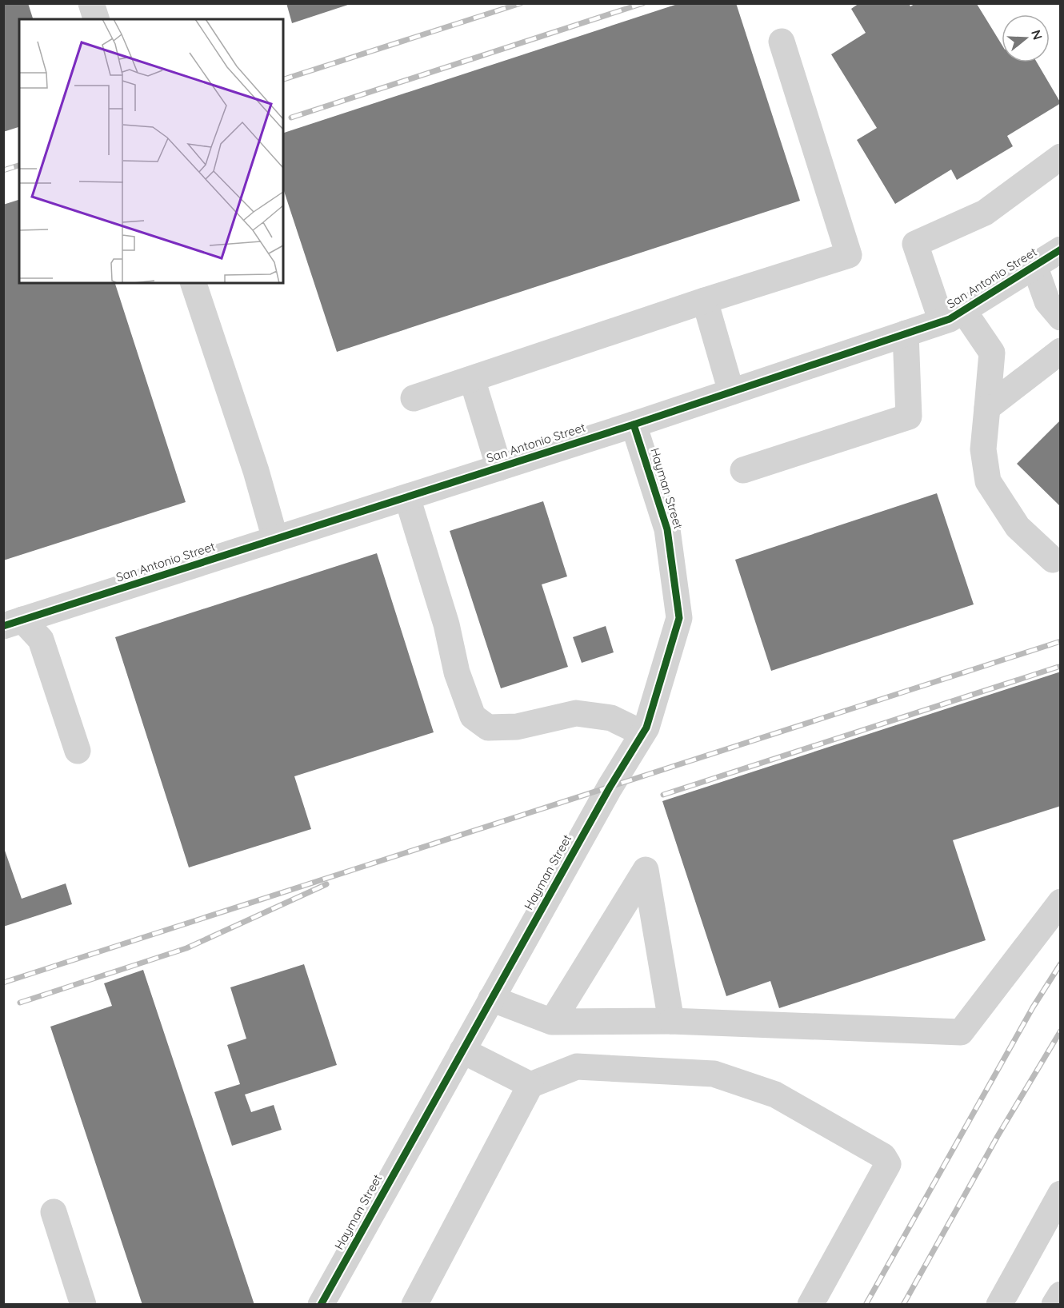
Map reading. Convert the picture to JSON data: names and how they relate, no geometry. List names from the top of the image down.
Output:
{
  "streets": {
    "street": ["San Antonio Street", "Hayman Street"]
  },
  "crossings": [
    ["San Antonio Street", "Hayman Street"]
  ],
  "north": "right"
}
